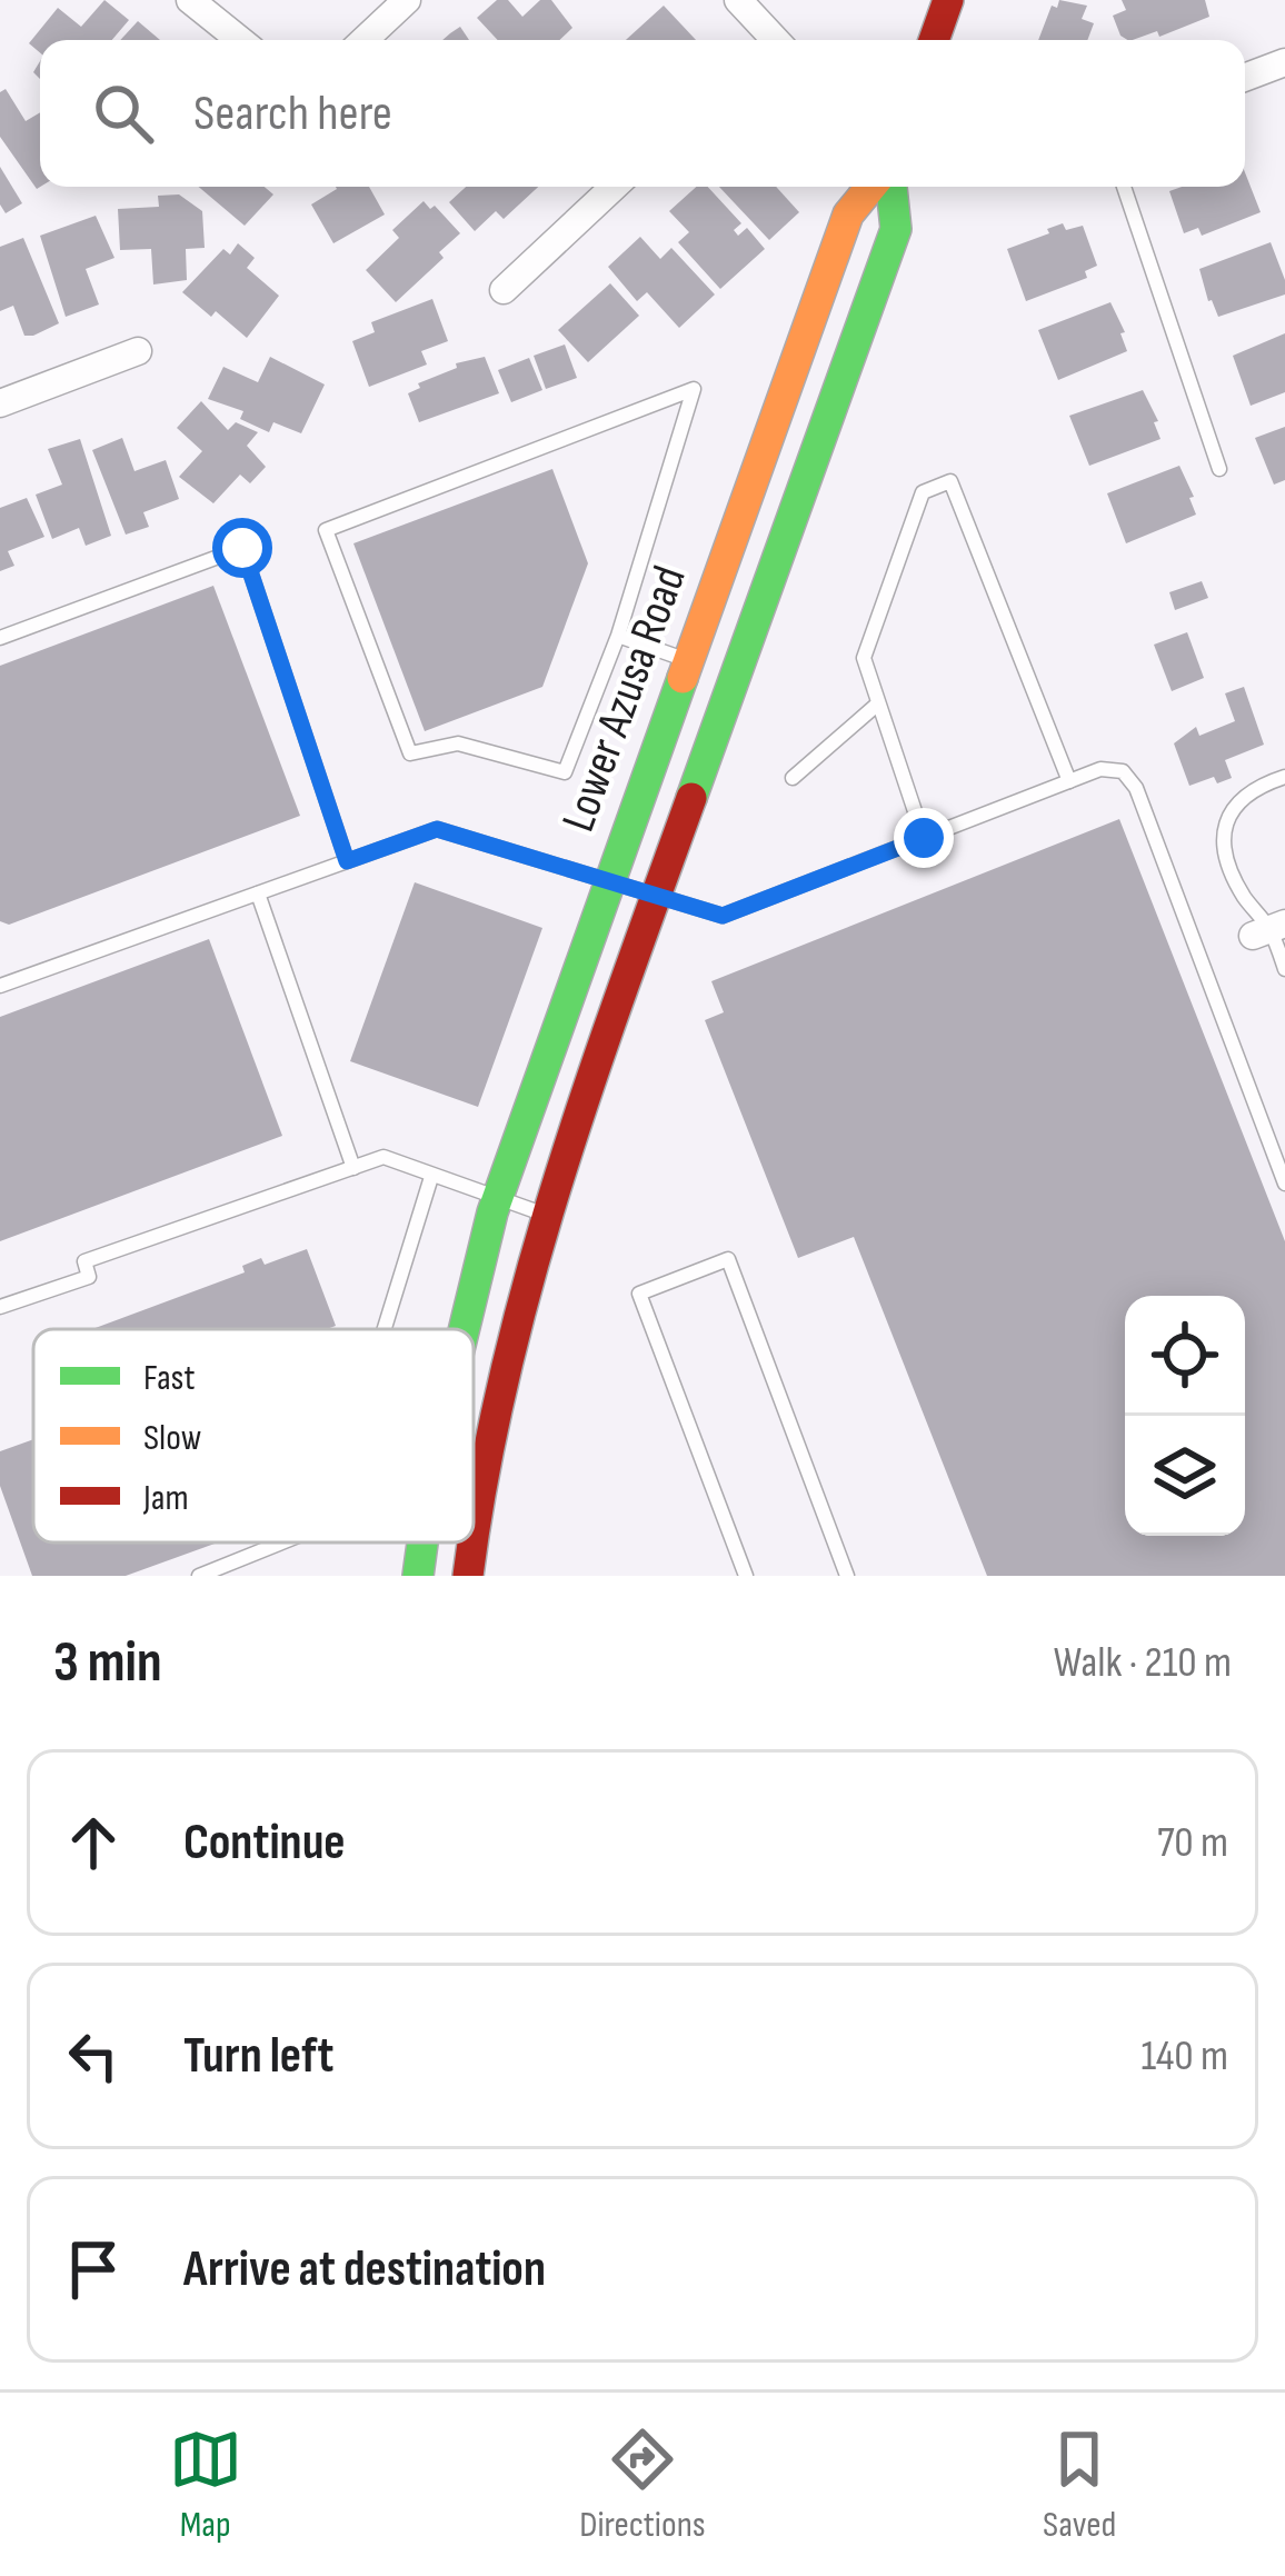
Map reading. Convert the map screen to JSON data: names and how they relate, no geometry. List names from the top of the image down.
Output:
{
  "streets": {
    "main road": ["Lower Azusa Road"]
  },
  "legend": ["Fast", "Slow", "Jam"],
  "page": {
    "search": "Search here",
    "heading": ["3 min", "Walk · 210 m"],
    "list": [
      ["Continue", "70 m"],
      ["Turn left", "140 m"],
      "Arrive at destination"
    ],
    "nav": ["Map", "Directions", "Saved"]
  }
}
